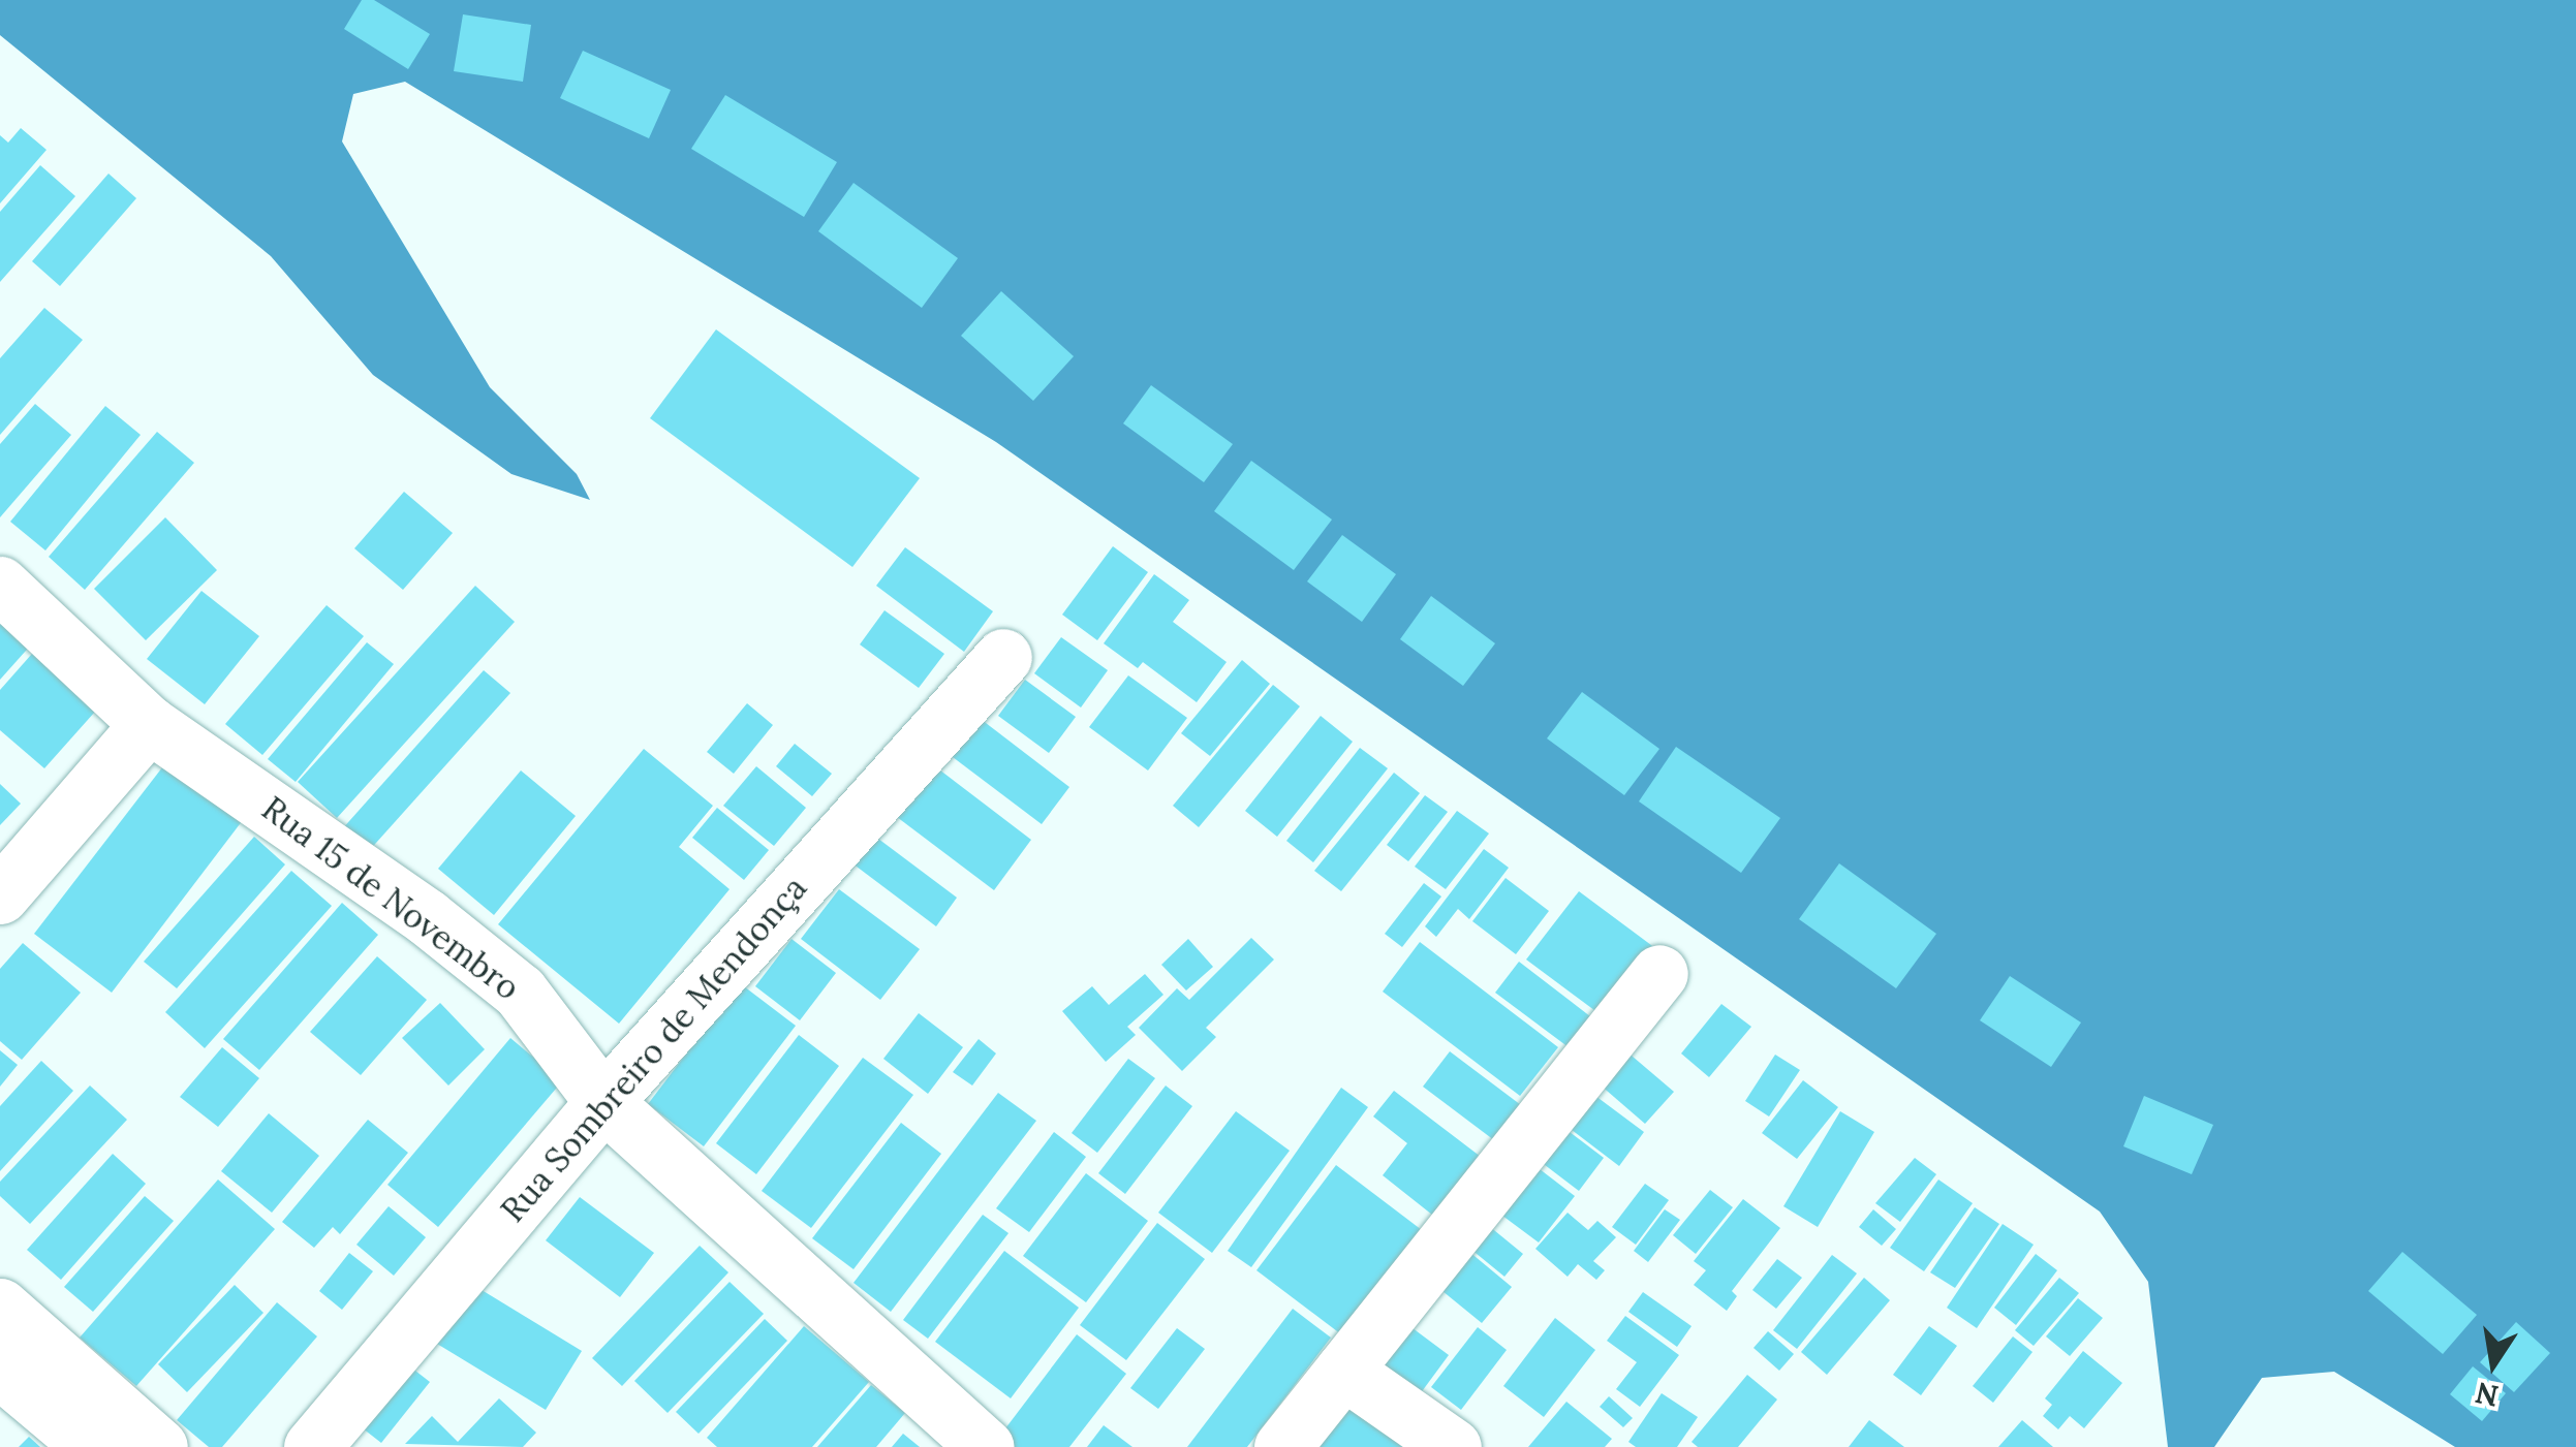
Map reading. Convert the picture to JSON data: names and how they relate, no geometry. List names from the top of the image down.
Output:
{
  "streets": {
    "street": ["Rua 15 de Novembro", "Rua Sombreiro de Mendonça"]
  },
  "crossings": [
    ["Rua 15 de Novembro", "Rua Sombreiro de Mendonça"]
  ],
  "north": "bottom"
}
